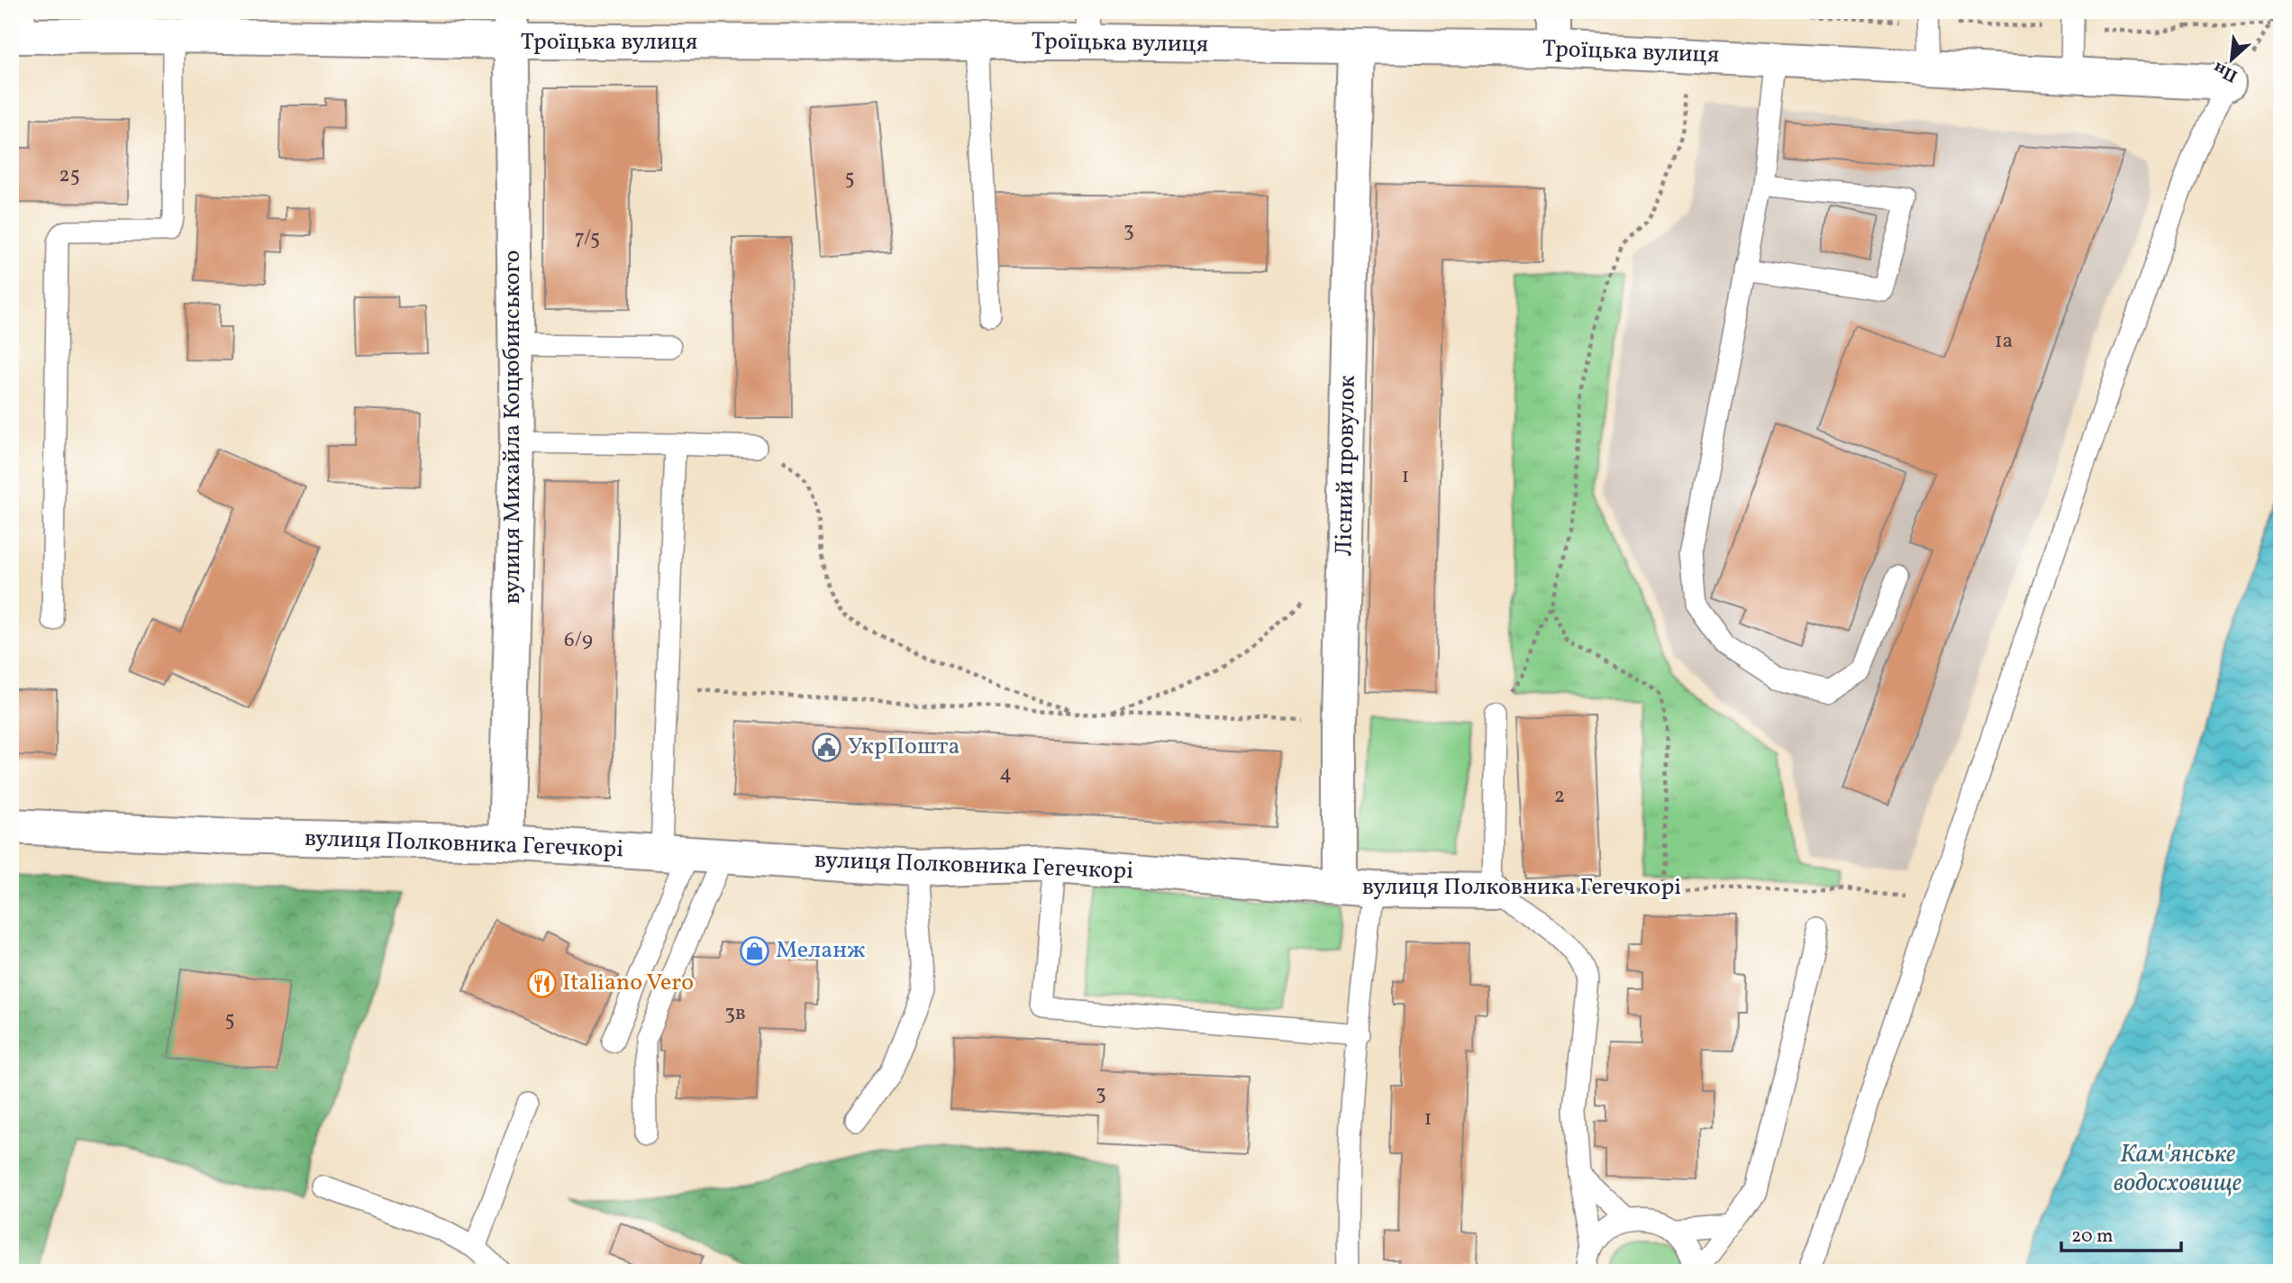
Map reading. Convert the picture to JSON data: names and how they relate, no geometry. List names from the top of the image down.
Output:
{
  "streets": {
    "street": [
      "Троїцька вулиця",
      "вулиця Михайла Коцюбинського",
      "Лісний провулок",
      "вулиця Полковника Гегечкорі"
    ]
  },
  "crossings": [
    ["Троїцька вулиця", "вулиця Михайла Коцюбинського"],
    ["Троїцька вулиця", "Лісний провулок"],
    ["вулиця Михайла Коцюбинського", "вулиця Полковника Гегечкорі"],
    ["Лісний провулок", "вулиця Полковника Гегечкорі"]
  ],
  "water": ["Кам'янське водосховище"],
  "places": {
    "public building": ["УкрПошта"],
    "shop": ["Меланж"],
    "restaurant": ["Italiano Vero"]
  },
  "house_numbers": [
    "25",
    "5",
    "3",
    "7/5",
    "1а",
    "1",
    "6/9",
    "4",
    "2",
    "3в",
    "5",
    "3",
    "1"
  ],
  "scale_bar": "20 m",
  "north": "bottom left"
}
